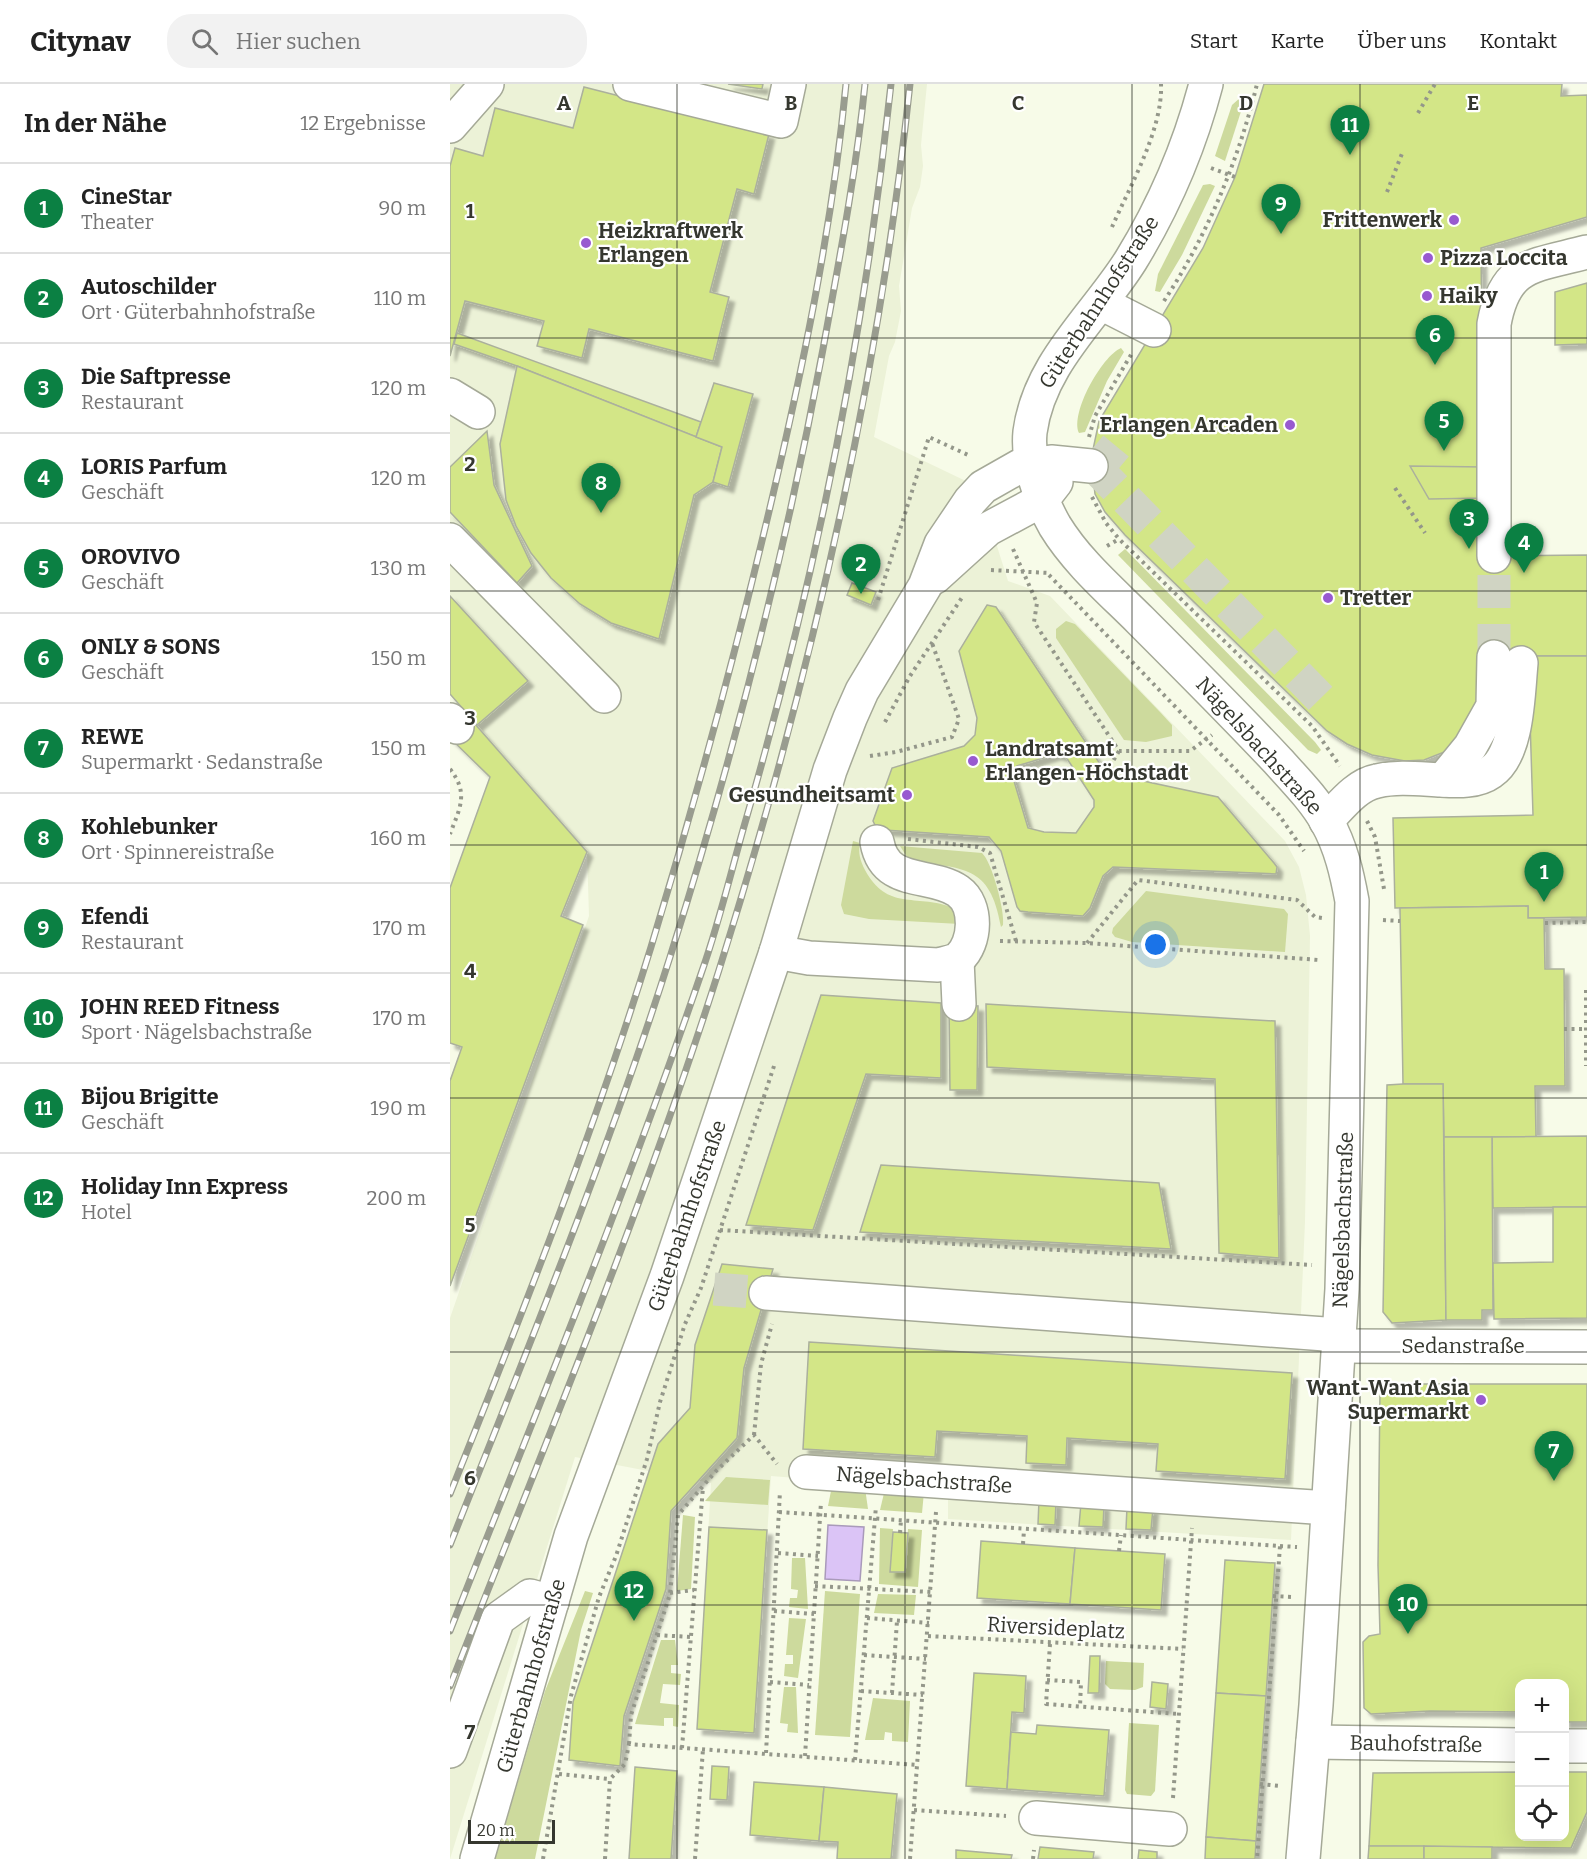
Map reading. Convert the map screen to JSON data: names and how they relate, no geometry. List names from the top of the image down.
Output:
{
  "streets": {
    "street": [
      "Güterbahnhofstraße",
      "Nägelsbachstraße",
      "Sedanstraße",
      "Bauhofstraße"
    ],
    "path": ["Riversideplatz"]
  },
  "crossings": [
    ["Güterbahnhofstraße", "Nägelsbachstraße"],
    ["Nägelsbachstraße", "Sedanstraße"],
    ["Nägelsbachstraße", "Bauhofstraße"]
  ],
  "places": [
    "Frittenwerk",
    "Heizkraftwerk Erlangen",
    "Pizza Loccita",
    "Haiky",
    "Erlangen Arcaden",
    "Tretter",
    "Landratsamt Erlangen-Höchstadt",
    "Gesundheitsamt",
    "Want-Want Asia Supermarkt"
  ],
  "scale_bar": "20 m",
  "page": {
    "header": "Citynav",
    "search": "Hier suchen",
    "nav": [
      "Start",
      "Karte",
      "Über uns",
      "Kontakt"
    ],
    "heading": ["In der Nähe", "12 Ergebnisse"],
    "pins": [
      "11",
      "9",
      "6",
      "5",
      "8",
      "3",
      "4",
      "2",
      "1",
      "7",
      "12",
      "10"
    ],
    "list": [
      {
        "mark": "1",
        "name": "CineStar",
        "note": "Theater",
        "value": "90 m"
      },
      {
        "mark": "2",
        "name": "Autoschilder",
        "note": "Ort · Güterbahnhofstraße",
        "value": "110 m"
      },
      {
        "mark": "3",
        "name": "Die Saftpresse",
        "note": "Restaurant",
        "value": "120 m"
      },
      {
        "mark": "4",
        "name": "LORIS Parfum",
        "note": "Geschäft",
        "value": "120 m"
      },
      {
        "mark": "5",
        "name": "OROVIVO",
        "note": "Geschäft",
        "value": "130 m"
      },
      {
        "mark": "6",
        "name": "ONLY & SONS",
        "note": "Geschäft",
        "value": "150 m"
      },
      {
        "mark": "7",
        "name": "REWE",
        "note": "Supermarkt · Sedanstraße",
        "value": "150 m"
      },
      {
        "mark": "8",
        "name": "Kohlebunker",
        "note": "Ort · Spinnereistraße",
        "value": "160 m"
      },
      {
        "mark": "9",
        "name": "Efendi",
        "note": "Restaurant",
        "value": "170 m"
      },
      {
        "mark": "10",
        "name": "JOHN REED Fitness",
        "note": "Sport · Nägelsbachstraße",
        "value": "170 m"
      },
      {
        "mark": "11",
        "name": "Bijou Brigitte",
        "note": "Geschäft",
        "value": "190 m"
      },
      {
        "mark": "12",
        "name": "Holiday Inn Express",
        "note": "Hotel",
        "value": "200 m"
      }
    ],
    "map_buttons": ["+", "−"],
    "scale": "20 m"
  },
  "grid": {
    "columns": [
      "A",
      "B",
      "C",
      "D",
      "E"
    ],
    "rows": [
      "1",
      "2",
      "3",
      "4",
      "5",
      "6",
      "7"
    ]
  }
}
